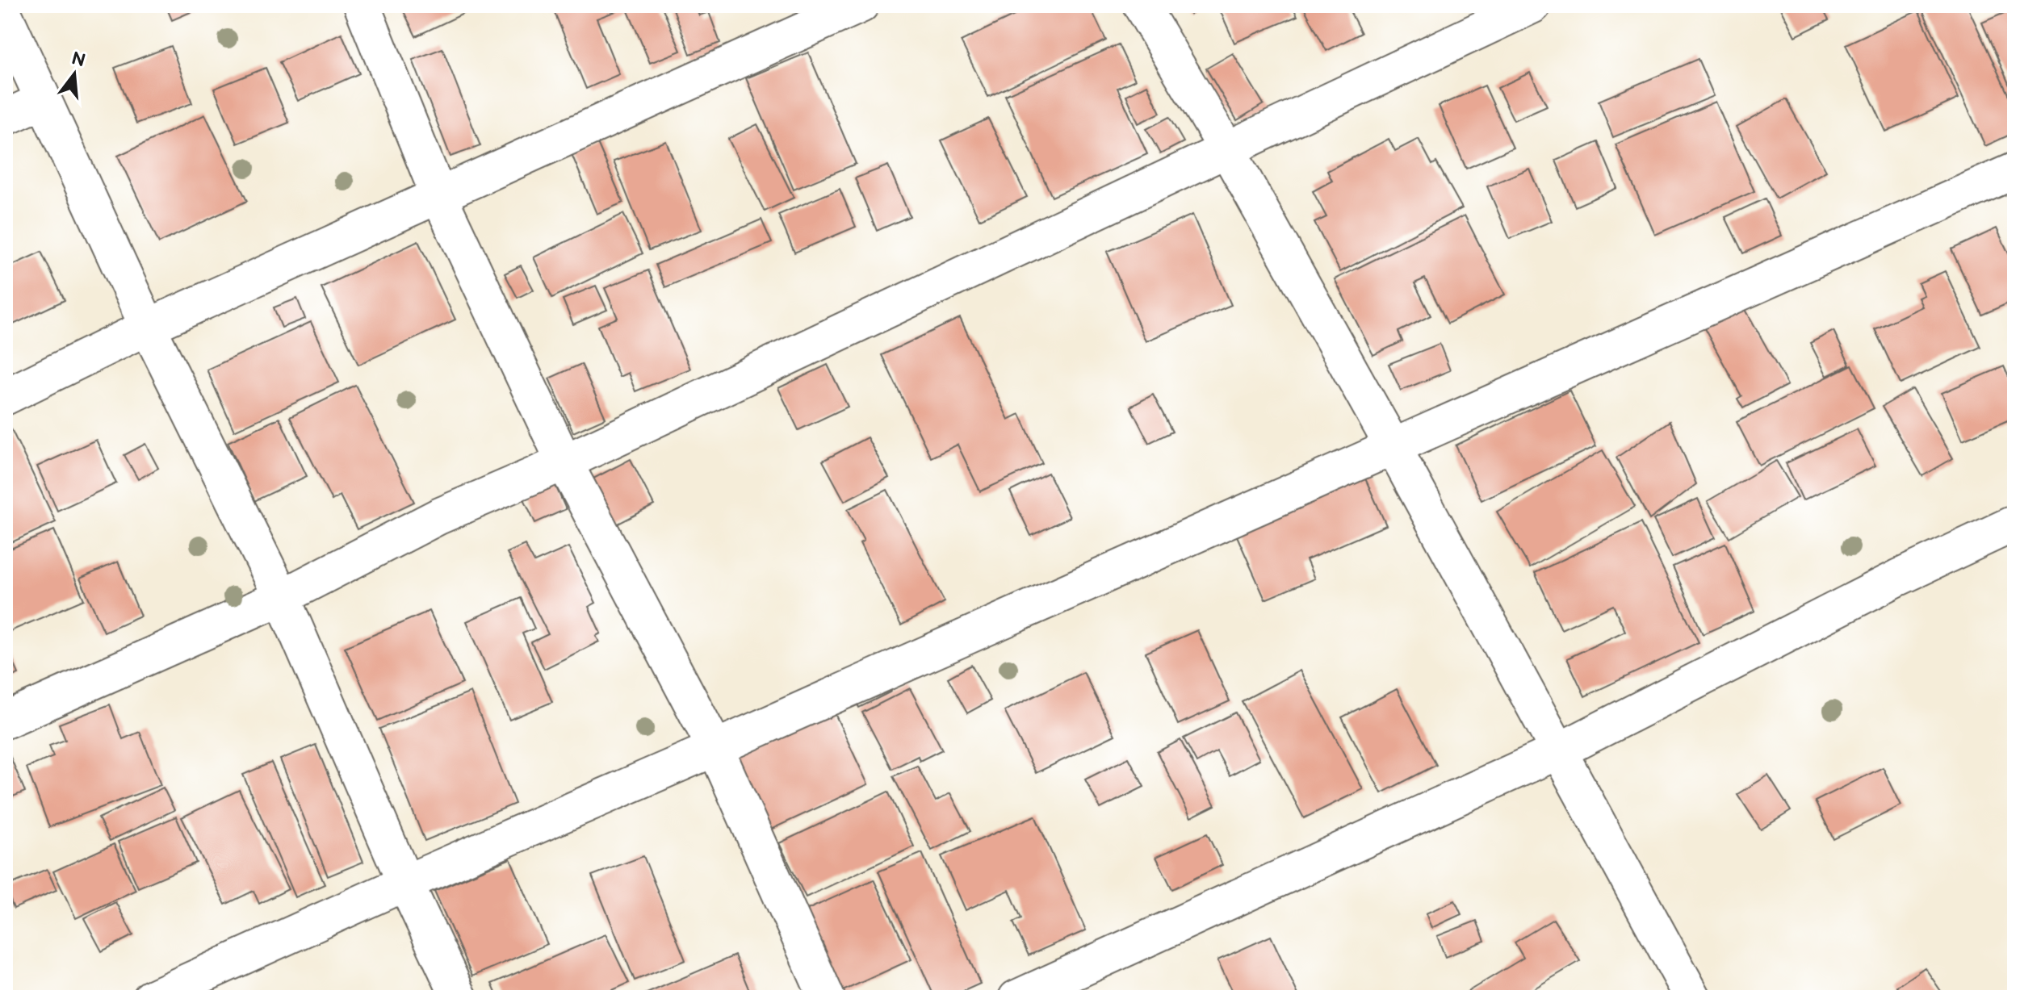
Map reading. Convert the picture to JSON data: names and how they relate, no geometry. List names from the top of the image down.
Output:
{
  "north": "top"
}
